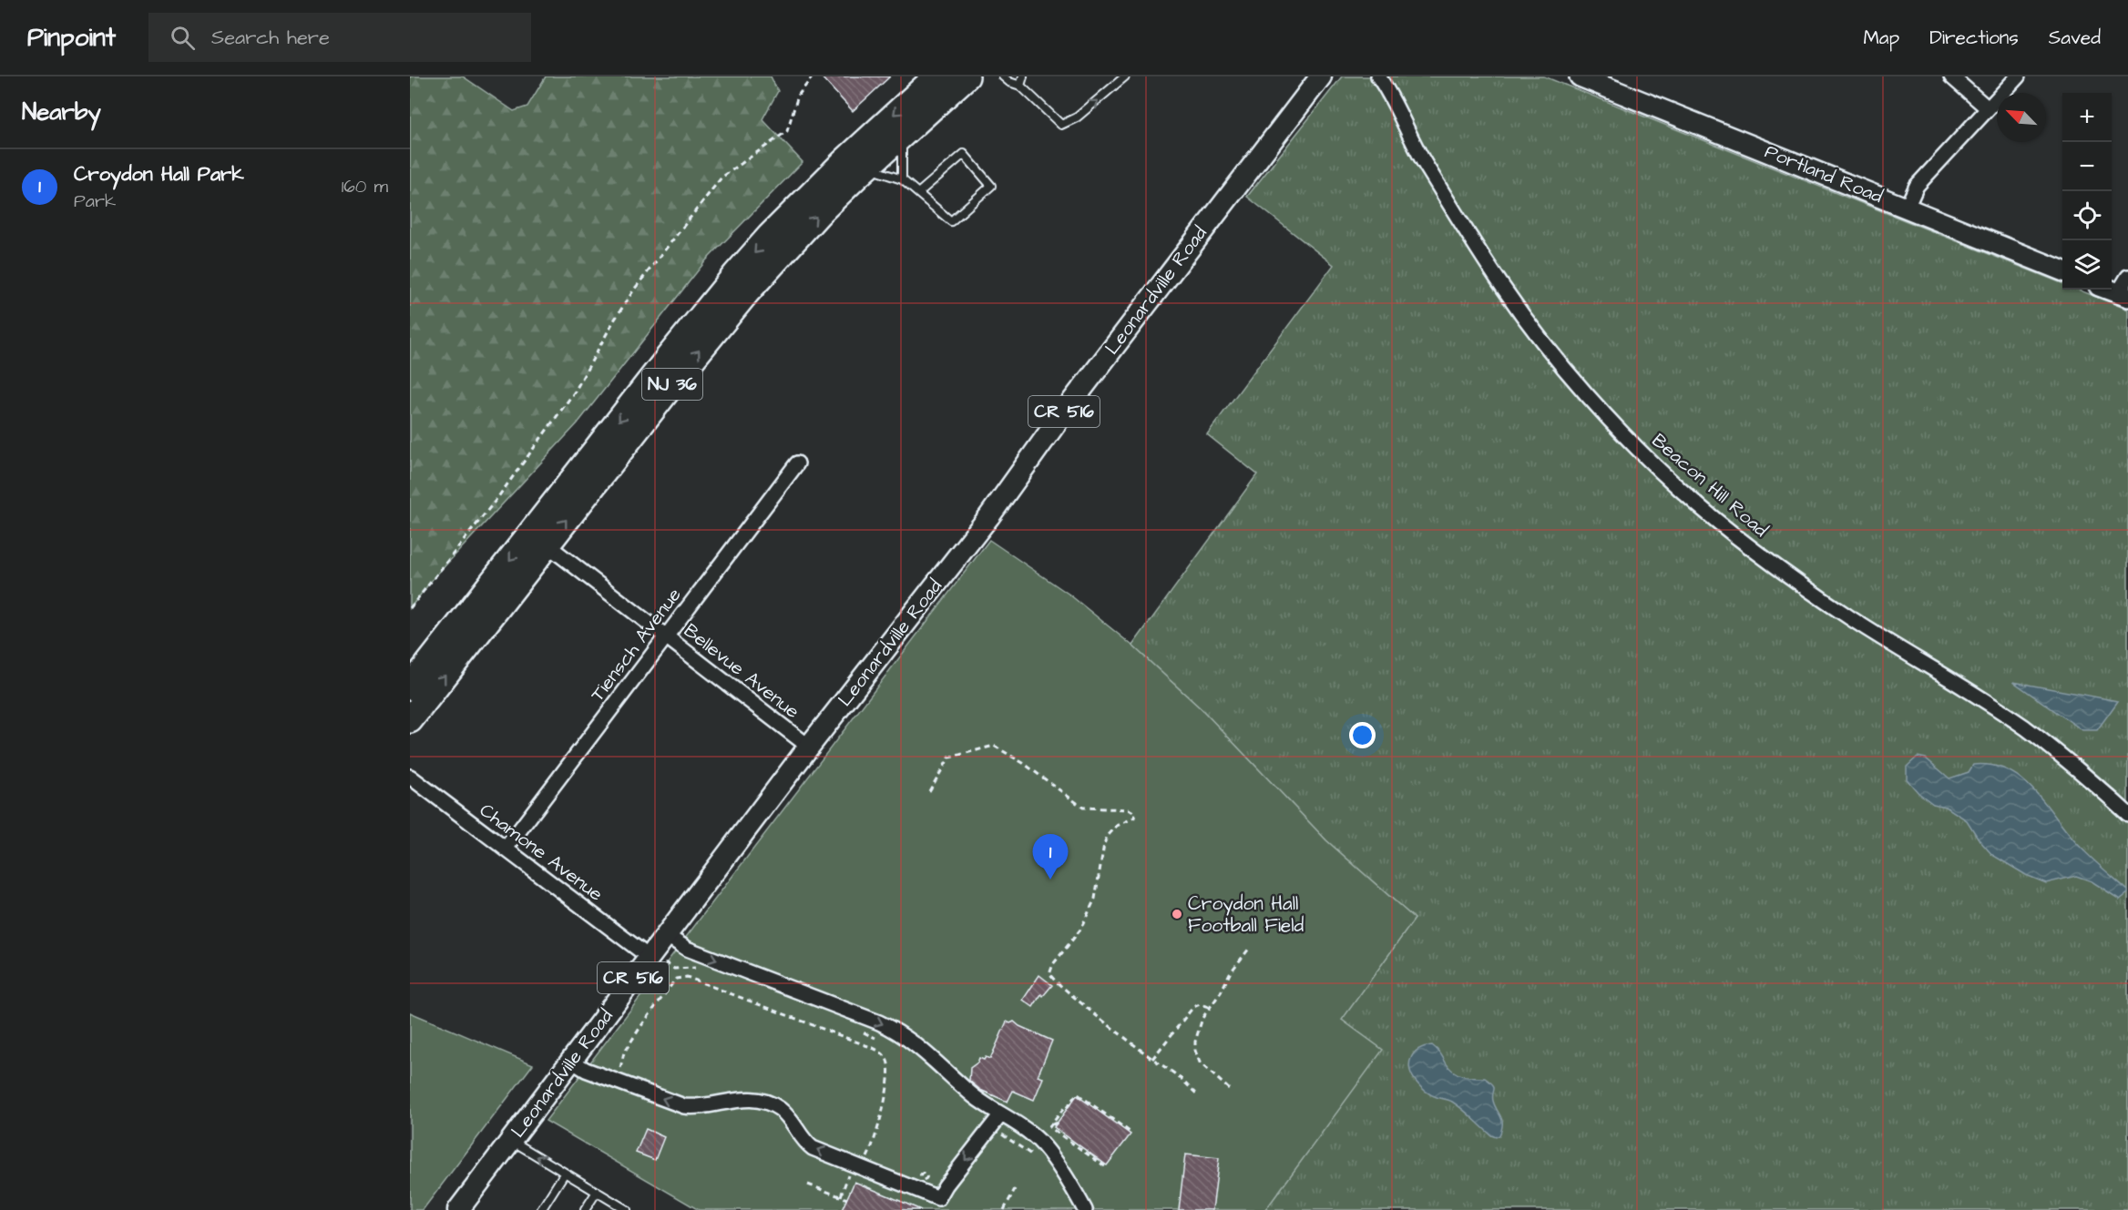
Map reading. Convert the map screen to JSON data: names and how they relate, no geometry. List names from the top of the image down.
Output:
{
  "streets": {
    "highway": ["NJ 36"],
    "main road": ["Leonardville Road", "CR 516"],
    "street": [
      "Portland Road",
      "Beacon Hill Road",
      "Tiensch Avenue",
      "Bellevue Avenue",
      "Chamone Avenue"
    ]
  },
  "crossings": [
    ["Leonardville Road", "Bellevue Avenue"],
    ["Leonardville Road", "Chamone Avenue"],
    ["NJ 36", "Bellevue Avenue"],
    ["Tiensch Avenue", "Bellevue Avenue"],
    ["Tiensch Avenue", "Chamone Avenue"]
  ],
  "places": ["Croydon Hall Football Field"],
  "north": "top left",
  "page": {
    "header": "Pinpoint",
    "search": "Search here",
    "nav": ["Map", "Directions", "Saved"],
    "heading": "Nearby",
    "map_buttons": ["+", "−"],
    "list": [
      {
        "mark": "1",
        "name": "Croydon Hall Park",
        "note": "Park",
        "value": "160 m"
      }
    ],
    "pins": "1"
  }
}
